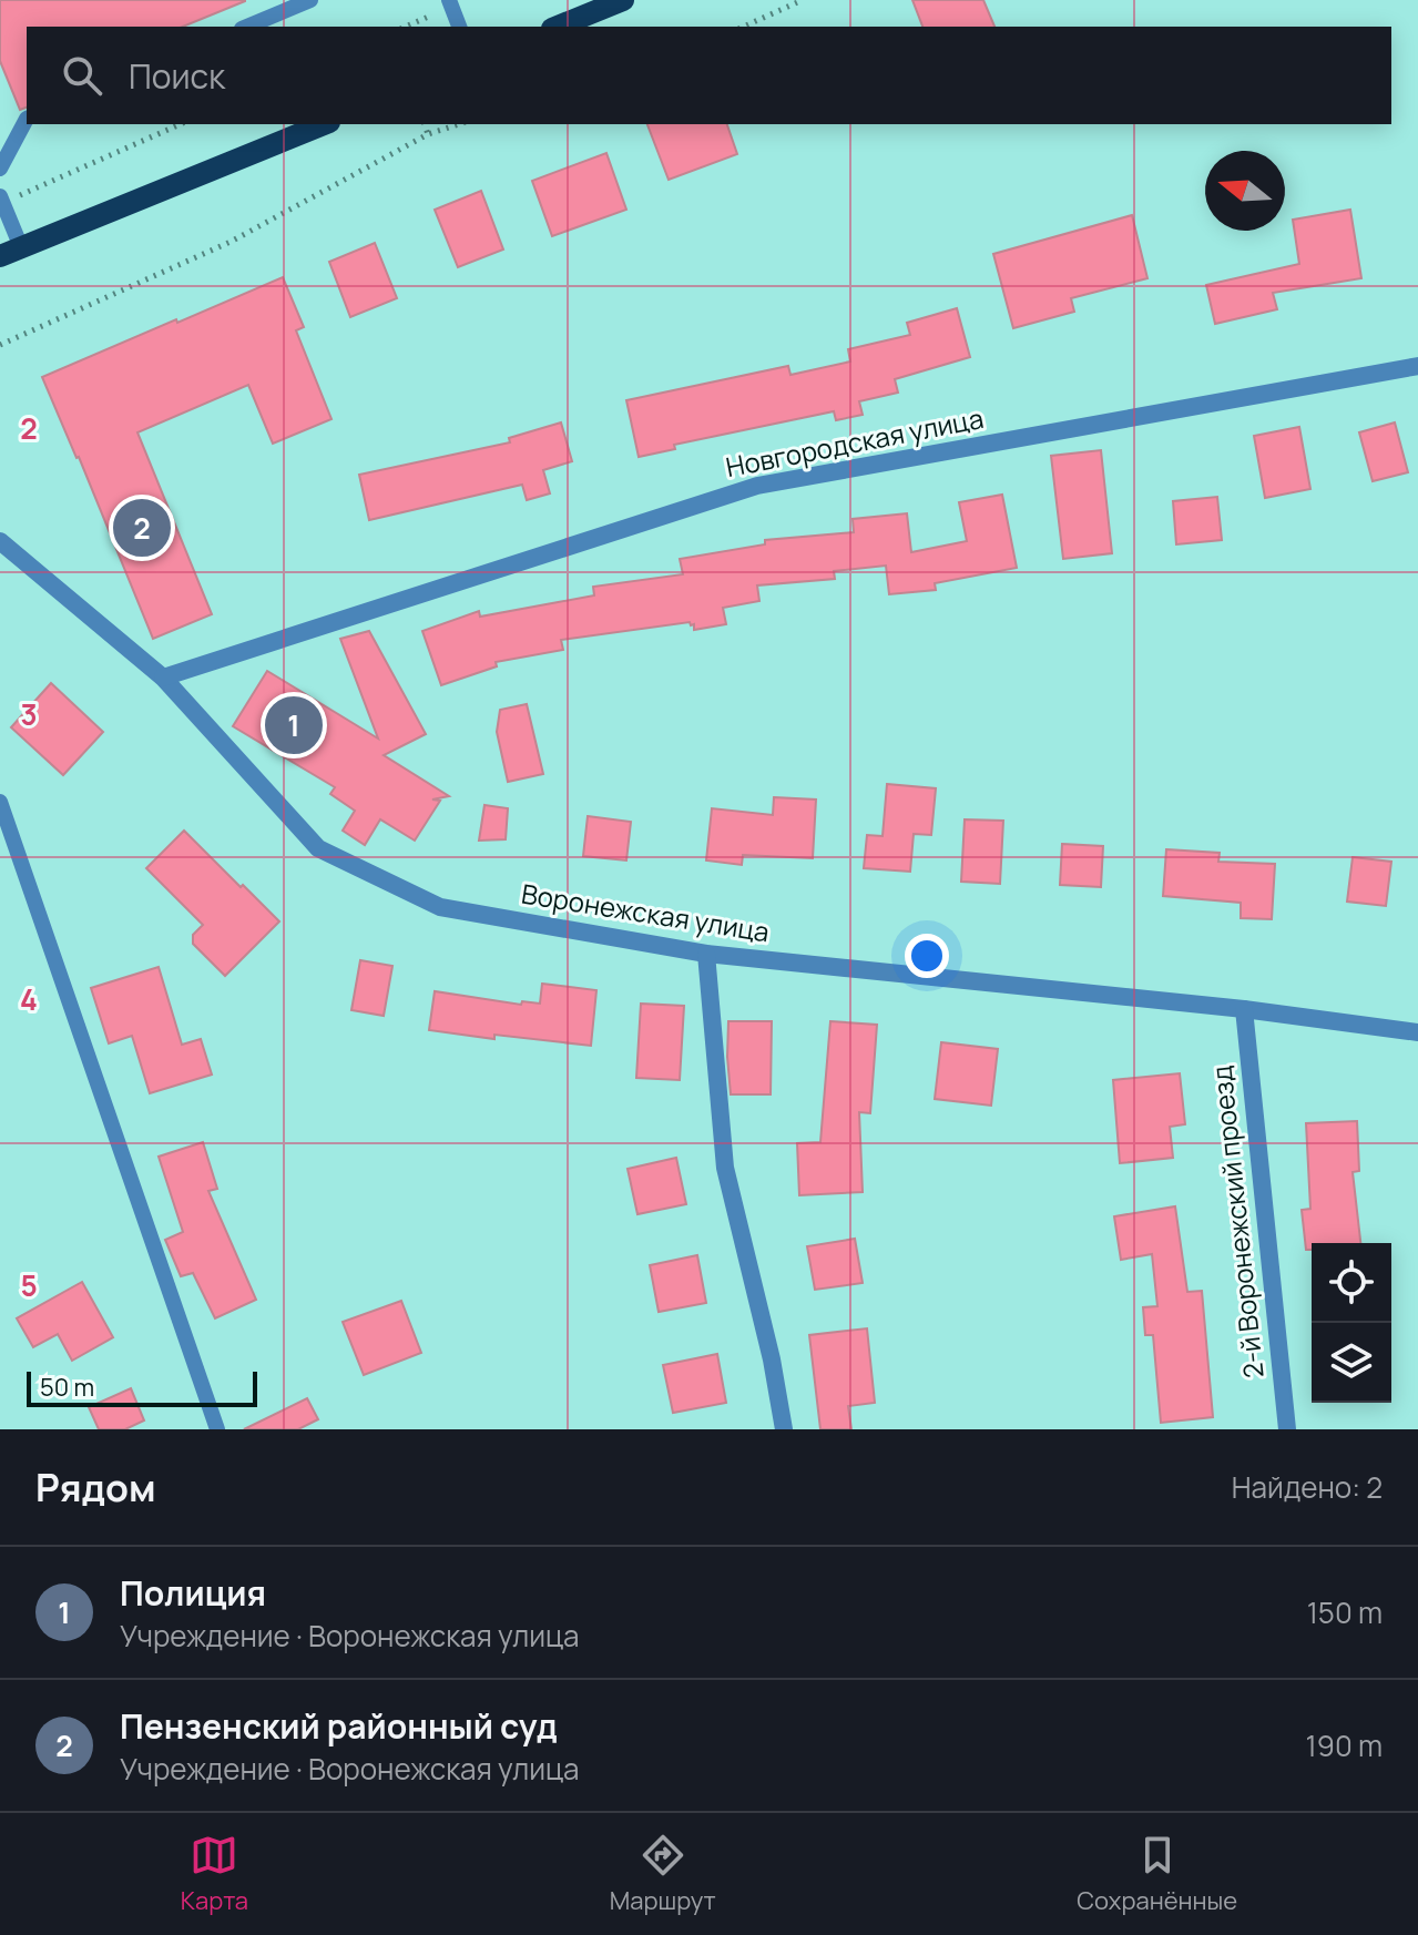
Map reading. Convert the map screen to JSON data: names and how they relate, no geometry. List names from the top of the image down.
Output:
{
  "streets": {
    "street": ["Новгородская улица", "Воронежская улица", "2-й Воронежский проезд"]
  },
  "crossings": [
    ["Новгородская улица", "Воронежская улица"],
    ["Воронежская улица", "2-й Воронежский проезд"]
  ],
  "scale_bar": "50 m",
  "north": "left",
  "page": {
    "search": "Поиск",
    "pins": ["2", "1"],
    "scale": "50 m",
    "heading": ["Рядом", "Найдено: 2"],
    "list": [
      {
        "mark": "1",
        "name": "Полиция",
        "note": "Учреждение · Воронежская улица",
        "value": "150 m"
      },
      {
        "mark": "2",
        "name": "Пензенский районный суд",
        "note": "Учреждение · Воронежская улица",
        "value": "190 m"
      }
    ],
    "nav": ["Карта", "Маршрут", "Сохранённые"]
  },
  "grid": {
    "rows": [
      "2",
      "3",
      "4",
      "5"
    ]
  }
}
